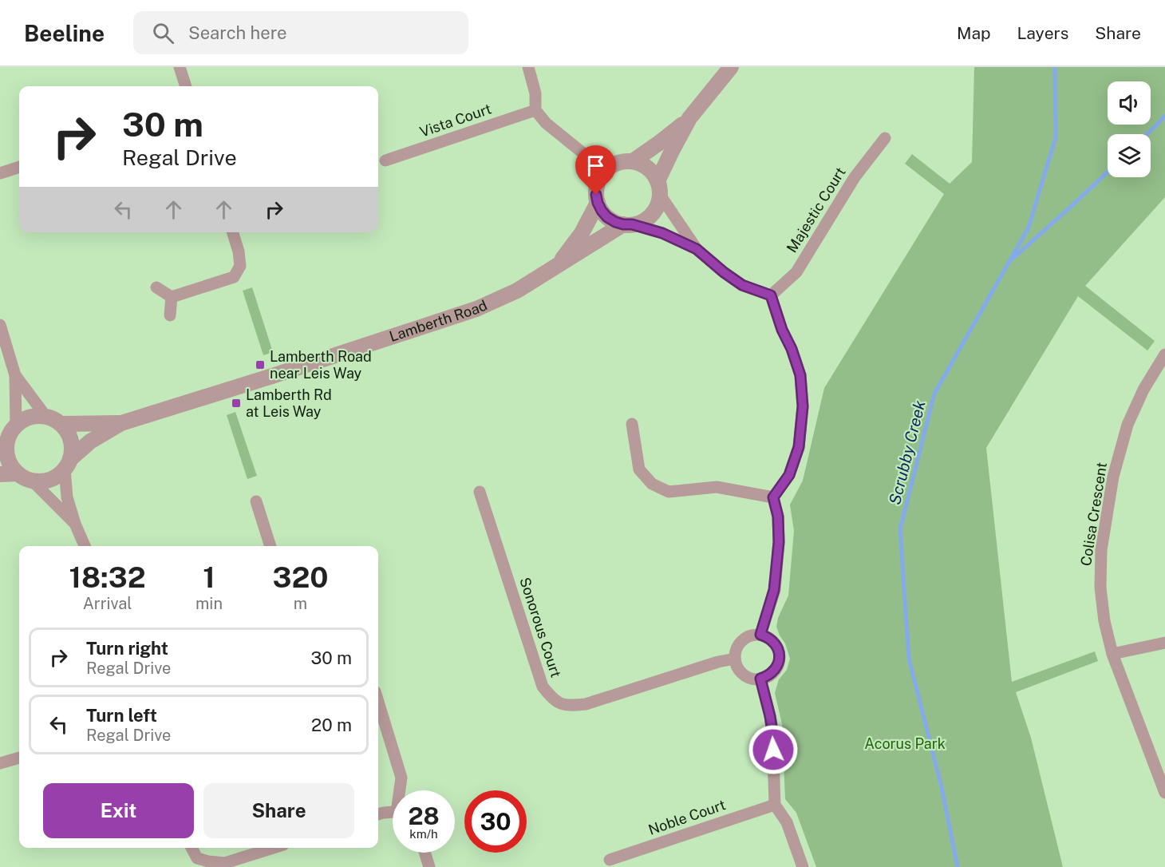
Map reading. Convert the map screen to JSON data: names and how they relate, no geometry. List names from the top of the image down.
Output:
{
  "streets": {
    "street": [
      "Vista Court",
      "Majestic Court",
      "Lamberth Road",
      "Colisa Crescent",
      "Sonorous Court",
      "Noble Court"
    ]
  },
  "water": ["Scrubby Creek"],
  "parks": ["Acorus Park"],
  "places": {
    "transit": ["Lamberth Road near Leis Way", "Lamberth Rd at Leis Way"]
  },
  "page": {
    "header": "Beeline",
    "search": "Search here",
    "nav": ["Map", "Layers", "Share"],
    "turn": ["30 m", "Regal Drive"],
    "eta": [
      "18:32",
      "Arrival",
      "1",
      "min",
      "320",
      "m"
    ],
    "list": [
      {
        "name": "Turn right",
        "note": "Regal Drive",
        "value": "30 m"
      },
      {
        "name": "Turn left",
        "note": "Regal Drive",
        "value": "20 m"
      }
    ],
    "buttons": ["Exit", "Share"],
    "speed": "28 km/h",
    "limit": "30"
  }
}
